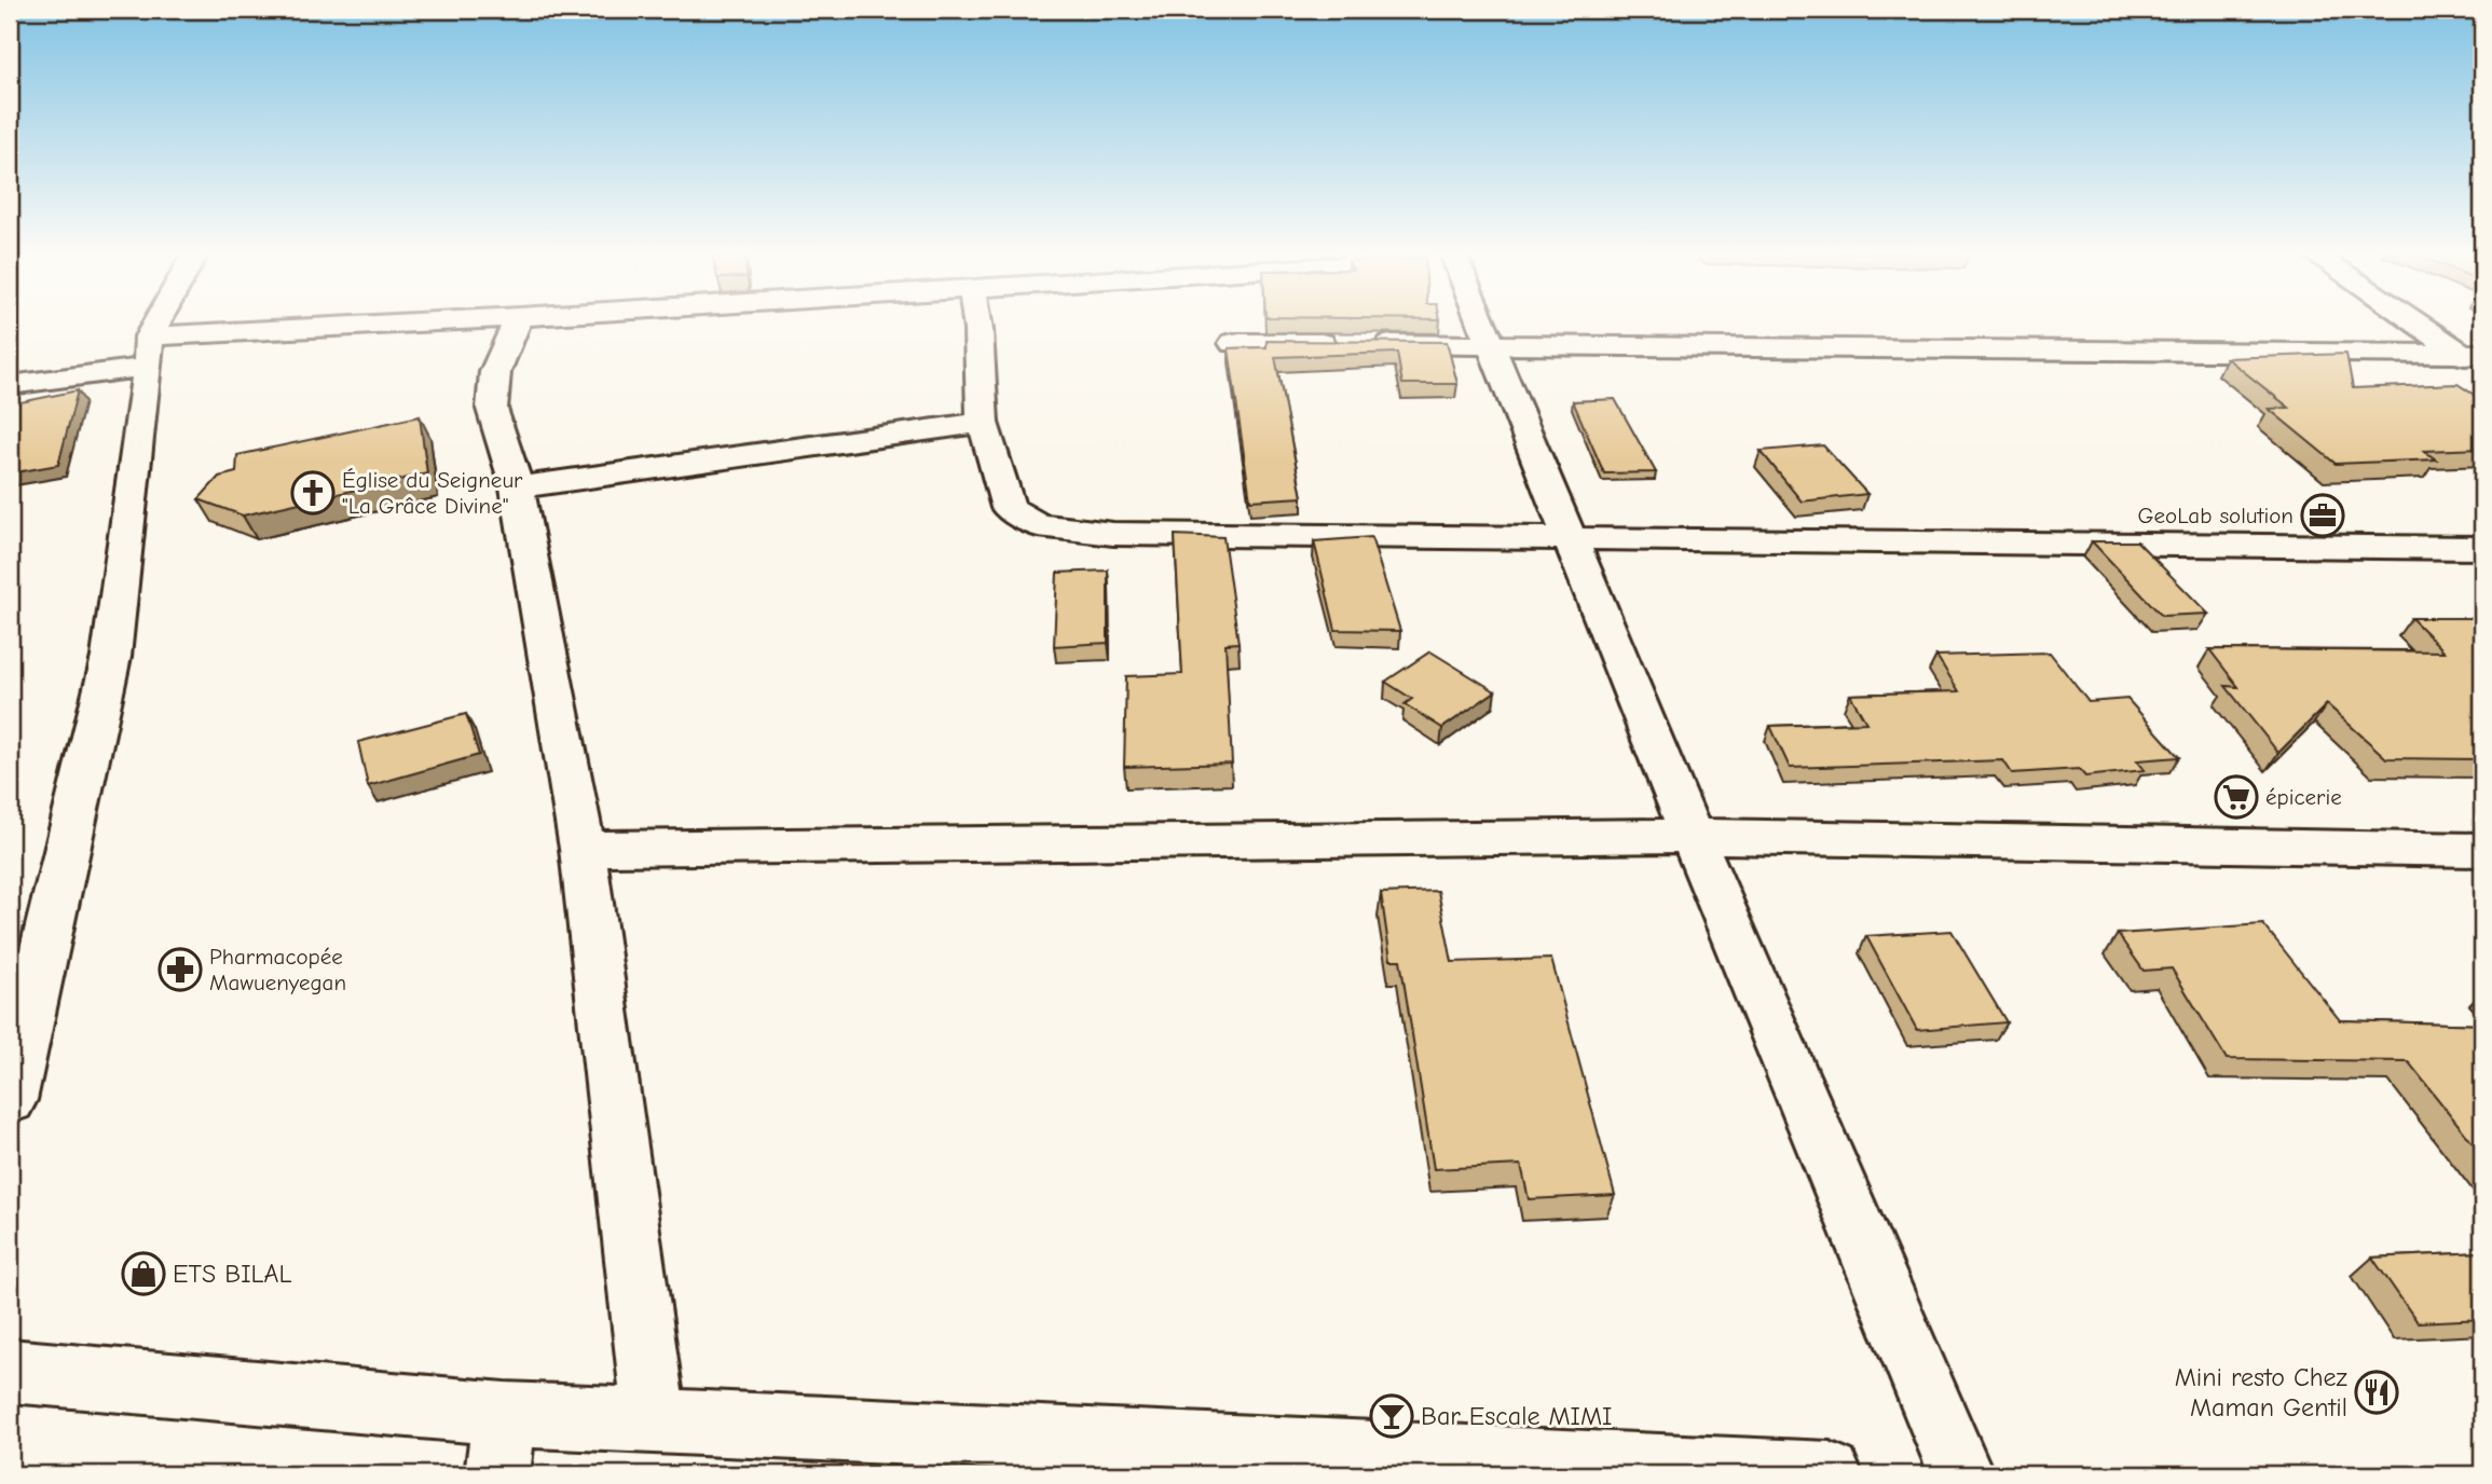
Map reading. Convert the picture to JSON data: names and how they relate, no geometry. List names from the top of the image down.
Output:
{
  "places": {
    "church": ["Église du Seigneur \"La Grâce Divine\""],
    "office": ["GeoLab solution"],
    "supermarket": ["épicerie"],
    "pharmacy": ["Pharmacopée Mawuenyegan"],
    "shop": ["ETS BILAL"],
    "restaurant": ["Mini resto Chez Maman Gentil"],
    "bar": ["Bar Escale MIMI"]
  }
}
